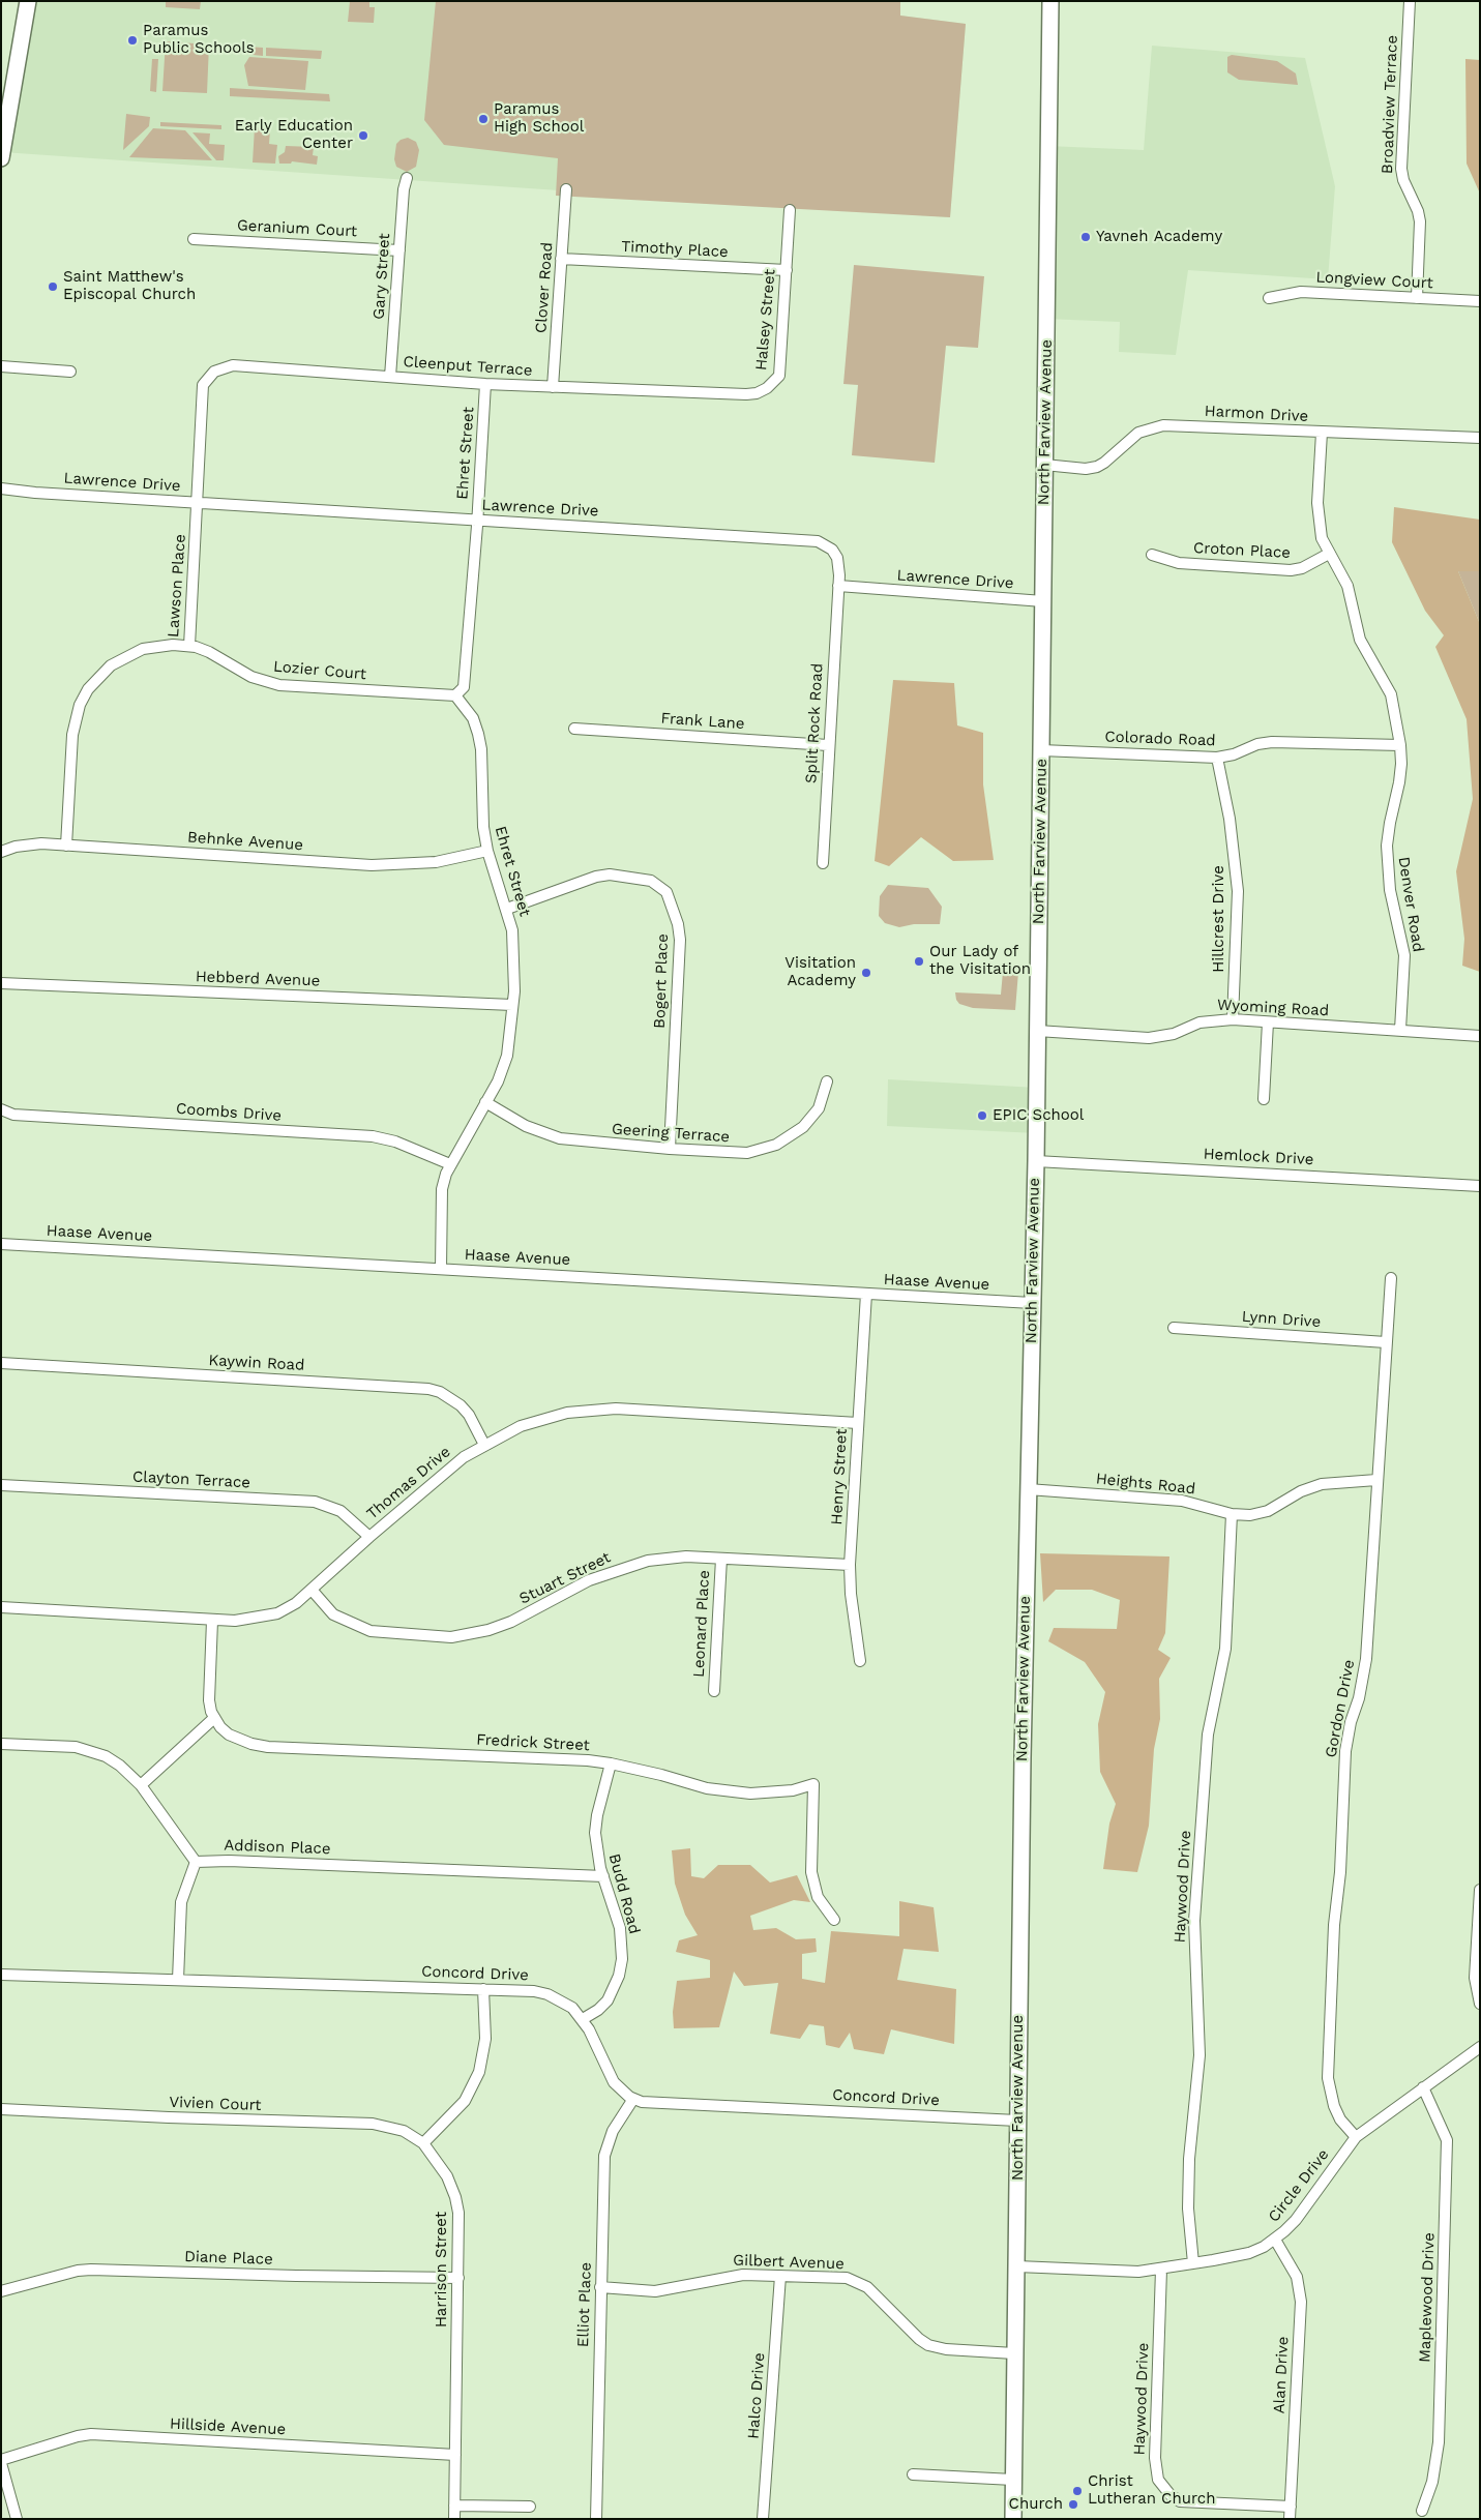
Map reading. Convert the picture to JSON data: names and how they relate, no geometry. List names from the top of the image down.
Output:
{
  "streets": {
    "street": [
      "Broadview Terrace",
      "Geranium Court",
      "Timothy Place",
      "Gary Street",
      "Longview Court",
      "Clover Road",
      "Halsey Street",
      "Cleenput Terrace",
      "Harmon Drive",
      "North Farview Avenue",
      "Ehret Street",
      "Lawrence Drive",
      "Croton Place",
      "Lawson Place",
      "Lozier Court",
      "Frank Lane",
      "Split Rock Road",
      "Colorado Road",
      "Behnke Avenue",
      "Denver Road",
      "Hillcrest Drive",
      "Hebberd Avenue",
      "Bogert Place",
      "Wyoming Road",
      "Coombs Drive",
      "Geering Terrace",
      "Hemlock Drive",
      "Haase Avenue",
      "Lynn Drive",
      "Kaywin Road",
      "Henry Street",
      "Clayton Terrace",
      "Thomas Drive",
      "Heights Road",
      "Stuart Street",
      "Leonard Place",
      "Gordon Drive",
      "Fredrick Street",
      "Addison Place",
      "Haywood Drive",
      "Budd Road",
      "Concord Drive",
      "Vivien Court",
      "Circle Drive",
      "Diane Place",
      "Gilbert Avenue",
      "Harrison Street",
      "Maplewood Drive",
      "Elliot Place",
      "Alan Drive",
      "Halco Drive",
      "Hillside Avenue"
    ]
  },
  "crossings": [
    ["Broadview Terrace", "Longview Court"],
    ["Geranium Court", "Gary Street"],
    ["Timothy Place", "Clover Road"],
    ["Timothy Place", "Halsey Street"],
    ["Gary Street", "Cleenput Terrace"],
    ["Clover Road", "Cleenput Terrace"],
    ["Halsey Street", "Cleenput Terrace"],
    ["Cleenput Terrace", "Ehret Street"],
    ["Cleenput Terrace", "Lawson Place"],
    ["Harmon Drive", "North Farview Avenue"],
    ["Harmon Drive", "Denver Road"],
    ["North Farview Avenue", "Lawrence Drive"],
    ["North Farview Avenue", "Colorado Road"],
    ["North Farview Avenue", "Wyoming Road"],
    ["North Farview Avenue", "Hemlock Drive"],
    ["North Farview Avenue", "Haase Avenue"],
    ["North Farview Avenue", "Heights Road"],
    ["North Farview Avenue", "Concord Drive"],
    ["North Farview Avenue", "Circle Drive"],
    ["North Farview Avenue", "Gilbert Avenue"],
    ["Ehret Street", "Lawrence Drive"],
    ["Ehret Street", "Lozier Court"],
    ["Ehret Street", "Behnke Avenue"],
    ["Ehret Street", "Hebberd Avenue"],
    ["Ehret Street", "Bogert Place"],
    ["Ehret Street", "Coombs Drive"],
    ["Ehret Street", "Geering Terrace"],
    ["Ehret Street", "Haase Avenue"],
    ["Lawrence Drive", "Lawson Place"],
    ["Lawrence Drive", "Split Rock Road"],
    ["Croton Place", "Denver Road"],
    ["Lawson Place", "Lozier Court"],
    ["Lawson Place", "Behnke Avenue"],
    ["Frank Lane", "Split Rock Road"],
    ["Colorado Road", "Denver Road"],
    ["Colorado Road", "Hillcrest Drive"],
    ["Denver Road", "Wyoming Road"],
    ["Hillcrest Drive", "Wyoming Road"],
    ["Bogert Place", "Geering Terrace"],
    ["Haase Avenue", "Henry Street"],
    ["Lynn Drive", "Gordon Drive"],
    ["Kaywin Road", "Thomas Drive"],
    ["Henry Street", "Thomas Drive"],
    ["Henry Street", "Stuart Street"],
    ["Clayton Terrace", "Thomas Drive"],
    ["Thomas Drive", "Stuart Street"],
    ["Heights Road", "Gordon Drive"],
    ["Heights Road", "Haywood Drive"],
    ["Stuart Street", "Leonard Place"],
    ["Gordon Drive", "Circle Drive"],
    ["Fredrick Street", "Budd Road"],
    ["Addison Place", "Budd Road"],
    ["Haywood Drive", "Circle Drive"],
    ["Haywood Drive", "Alan Drive"],
    ["Budd Road", "Concord Drive"],
    ["Concord Drive", "Elliot Place"],
    ["Vivien Court", "Harrison Street"],
    ["Circle Drive", "Maplewood Drive"],
    ["Circle Drive", "Alan Drive"],
    ["Diane Place", "Harrison Street"],
    ["Gilbert Avenue", "Elliot Place"],
    ["Gilbert Avenue", "Halco Drive"],
    ["Harrison Street", "Hillside Avenue"]
  ],
  "places": [
    "Paramus Public Schools",
    "Paramus High School",
    "Early Education Center",
    "Yavneh Academy",
    "Saint Matthew's Episcopal Church",
    "Our Lady of the Visitation",
    "Visitation Academy",
    "EPIC School",
    "Christ Lutheran Church",
    "Church"
  ]
}
